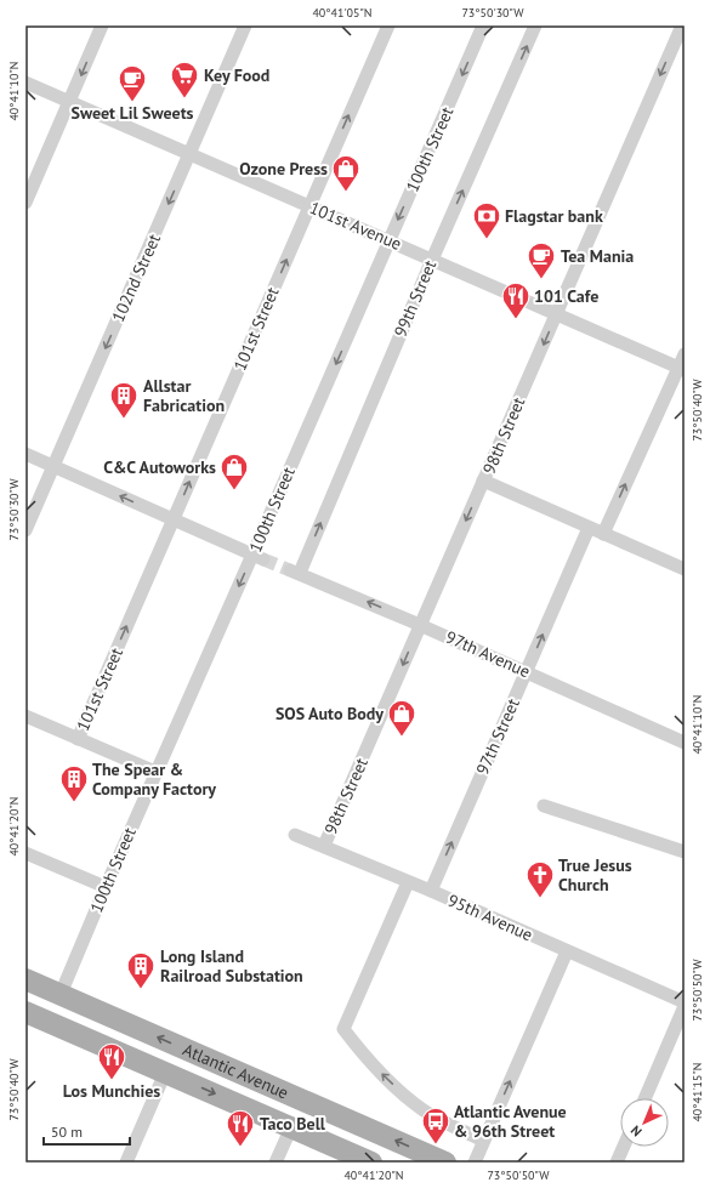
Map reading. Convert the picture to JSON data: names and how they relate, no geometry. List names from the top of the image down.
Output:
{
  "streets": {
    "main road": ["Atlantic Avenue"],
    "street": [
      "100th Street",
      "101st Avenue",
      "102nd Street",
      "99th Street",
      "101st Street",
      "98th Street",
      "97th Avenue",
      "97th Street",
      "95th Avenue"
    ]
  },
  "crossings": [
    ["100th Street", "101st Avenue"],
    ["100th Street", "Atlantic Avenue"],
    ["101st Avenue", "102nd Street"],
    ["101st Avenue", "99th Street"],
    ["101st Avenue", "101st Street"],
    ["101st Avenue", "98th Street"],
    ["99th Street", "97th Avenue"],
    ["98th Street", "97th Avenue"],
    ["98th Street", "95th Avenue"],
    ["97th Avenue", "97th Street"],
    ["97th Street", "95th Avenue"]
  ],
  "one_way": [
    "100th Street",
    "102nd Street",
    "99th Street",
    "101st Street",
    "98th Street",
    "97th Street"
  ],
  "places": {
    "supermarket": ["Key Food"],
    "cafe": ["Sweet Lil Sweets", "Tea Mania"],
    "shop": ["Ozone Press", "C&C Autoworks", "SOS Auto Body"],
    "bank": ["Flagstar bank"],
    "restaurant": ["101 Cafe", "Los Munchies", "Taco Bell"],
    "building": ["Allstar Fabrication", "The Spear & Company Factory", "Long Island Railroad Substation"],
    "church": ["True Jesus Church"],
    "bus stop": ["Atlantic Avenue & 96th Street"]
  },
  "scale_bar": "50 m",
  "north": "bottom left",
  "coordinates": [
    "40°41'05\"N",
    "73°50'30\"W",
    "40°41'10\"N",
    "73°50'40\"W",
    "40°41'20\"N",
    "73°50'50\"W",
    "40°41'15\"N"
  ]
}
